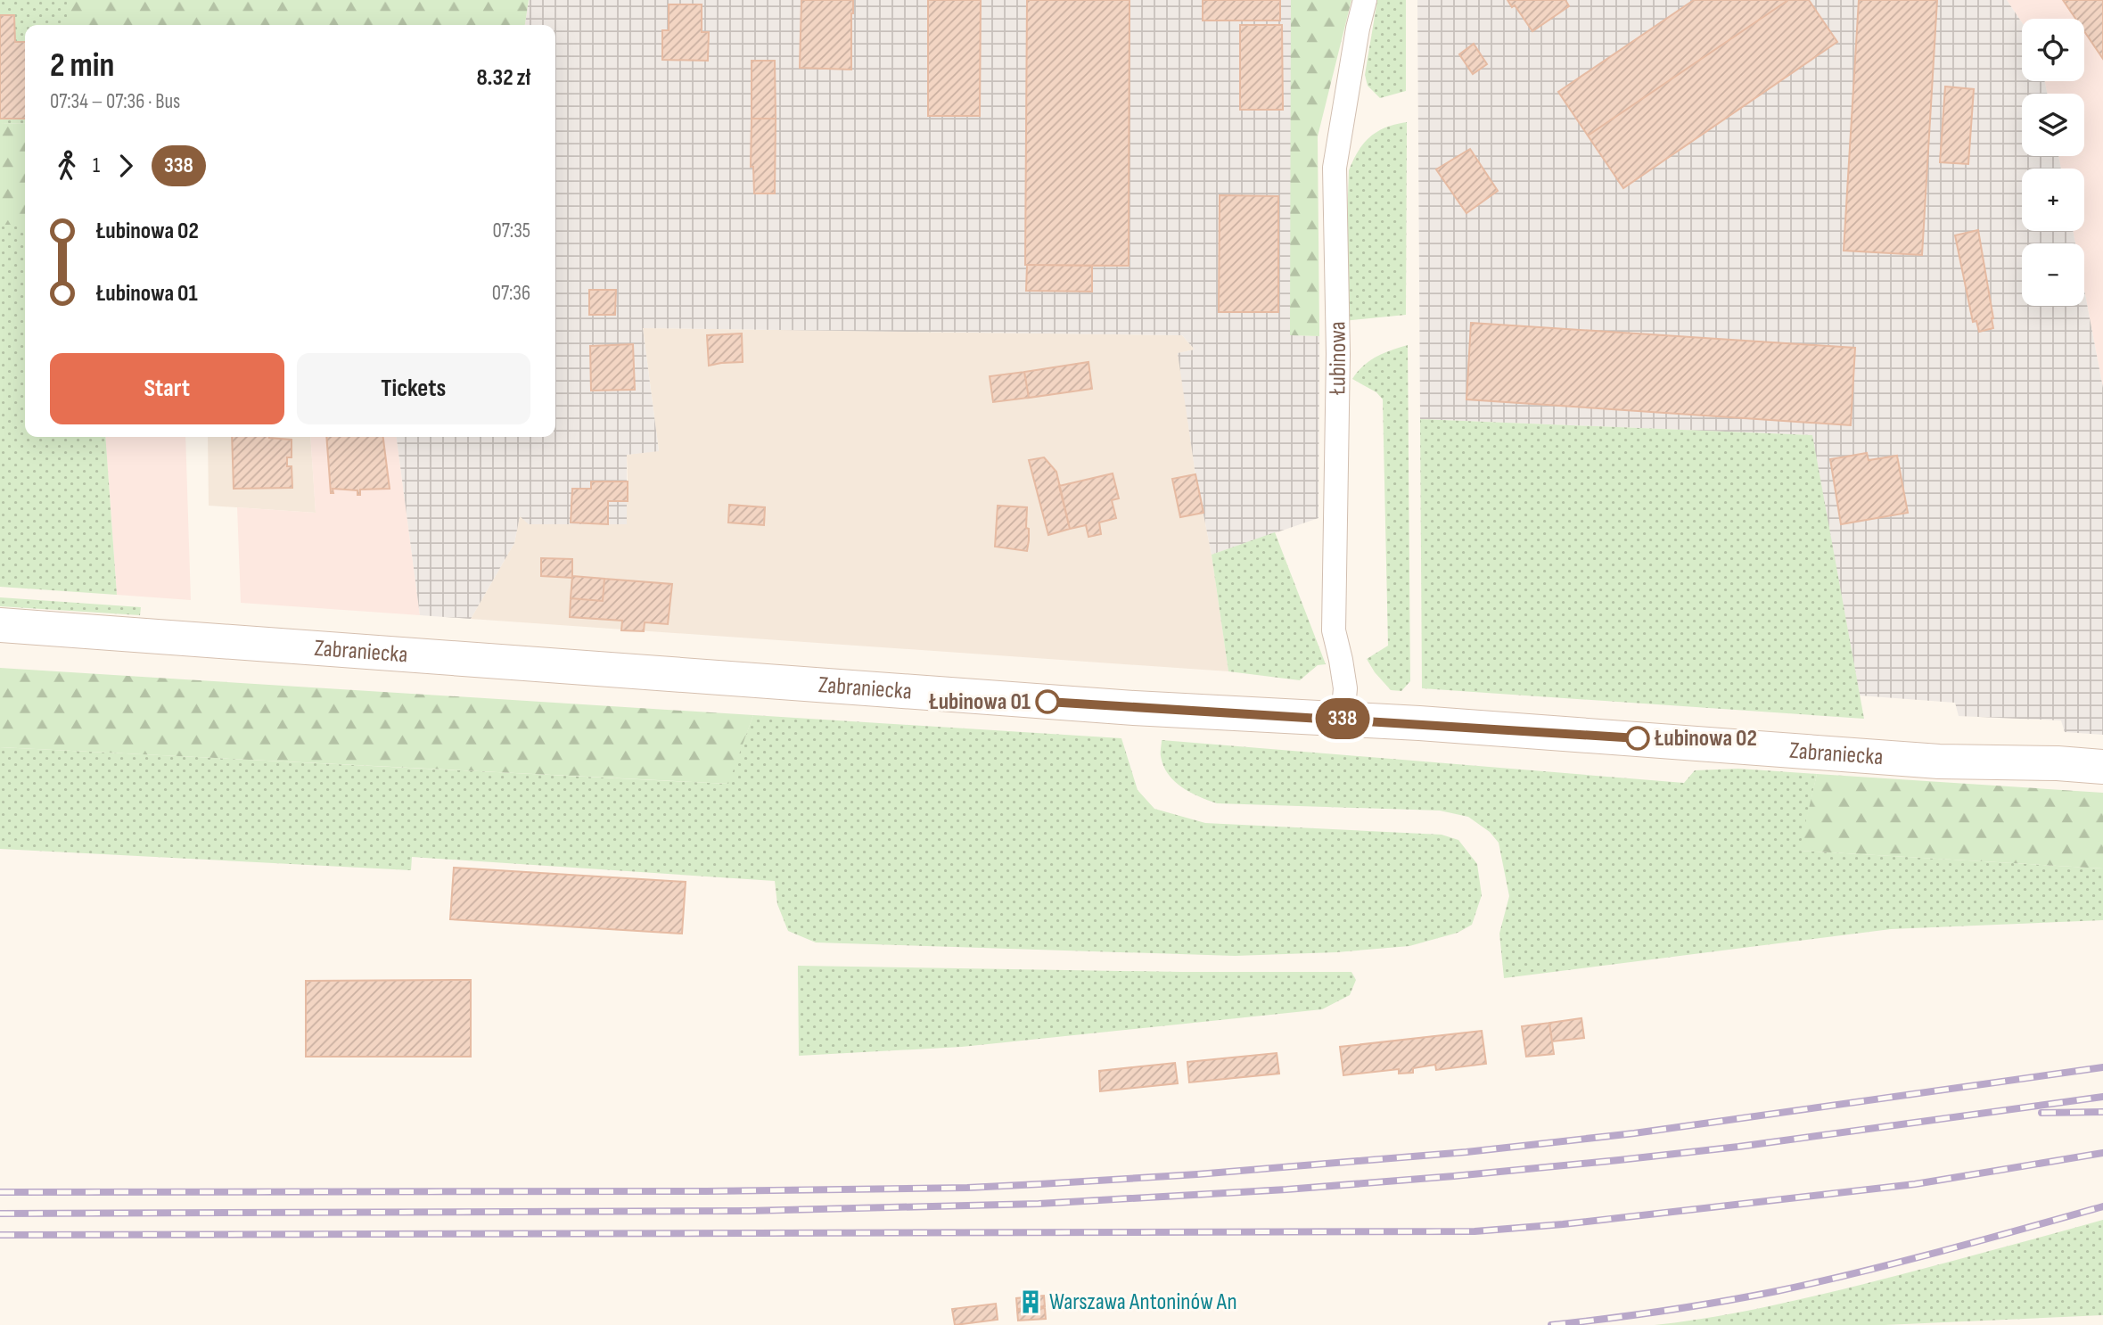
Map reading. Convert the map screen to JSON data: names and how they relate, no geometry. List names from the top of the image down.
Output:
{
  "streets": {
    "main road": ["Zabraniecka"],
    "street": ["Łubinowa"]
  },
  "crossings": [
    ["Łubinowa", "Zabraniecka"]
  ],
  "places": {
    "other": ["Łubinowa 01", "Łubinowa 02"],
    "building": ["Warszawa Antoninów An"]
  },
  "lines": ["bus line 338"],
  "page": {
    "on_map": "338",
    "map_buttons": ["+", "−"],
    "heading": ["2 min", "07:34 – 07:36 · Bus", "8.32 zł"],
    "legs": ["1", "338"],
    "list": [
      {
        "name": "Łubinowa 02",
        "value": "07:35"
      },
      {
        "name": "Łubinowa 01",
        "value": "07:36"
      }
    ],
    "buttons": ["Start", "Tickets"]
  }
}
